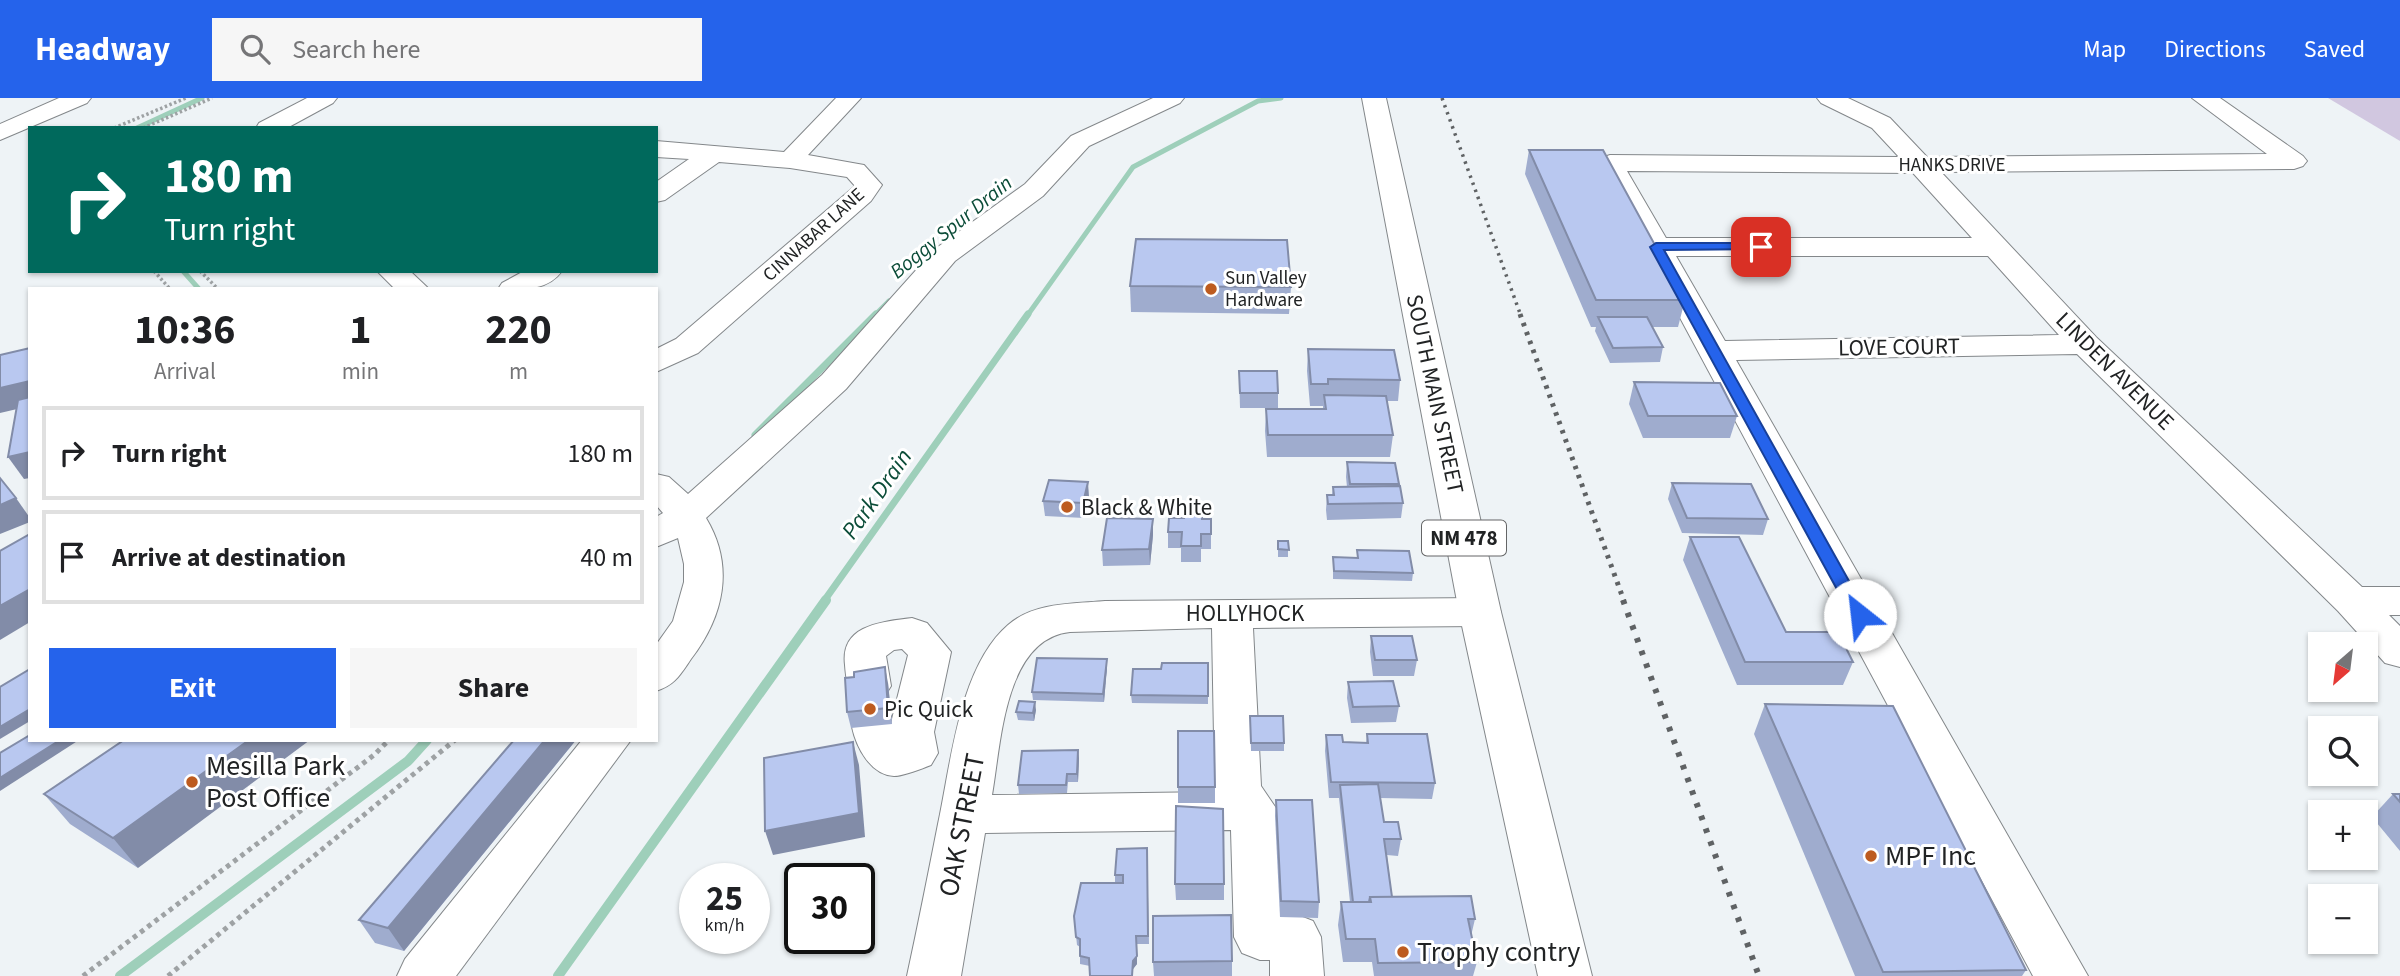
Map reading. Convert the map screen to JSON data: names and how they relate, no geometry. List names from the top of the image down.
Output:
{
  "streets": {
    "street": [
      "HANKS DRIVE",
      "CINNABAR LANE",
      "LOVE COURT",
      "LINDEN AVENUE",
      "SOUTH MAIN STREET",
      "NM 478",
      "HOLLYHOCK",
      "OAK STREET"
    ]
  },
  "crossings": [
    ["HANKS DRIVE", "LINDEN AVENUE"],
    ["LOVE COURT", "LINDEN AVENUE"],
    ["SOUTH MAIN STREET", "HOLLYHOCK"],
    ["HOLLYHOCK", "OAK STREET"]
  ],
  "water": ["Boggy Spur Drain", "Park Drain"],
  "places": [
    "Sun Valley Hardware",
    "Black & White",
    "Pic Quick",
    "Mesilla Park Post Office",
    "MPF Inc",
    "Trophy contry"
  ],
  "north": "bottom left",
  "page": {
    "header": "Headway",
    "search": "Search here",
    "nav": ["Map", "Directions", "Saved"],
    "turn": ["180 m", "Turn right"],
    "eta": [
      "10:36",
      "Arrival",
      "1",
      "min",
      "220",
      "m"
    ],
    "list": [
      {
        "name": "Turn right",
        "value": "180 m"
      },
      {
        "name": "Arrive at destination",
        "value": "40 m"
      }
    ],
    "map_buttons": ["+", "−"],
    "buttons": ["Exit", "Share"],
    "speed": "25 km/h",
    "limit": "30"
  }
}
